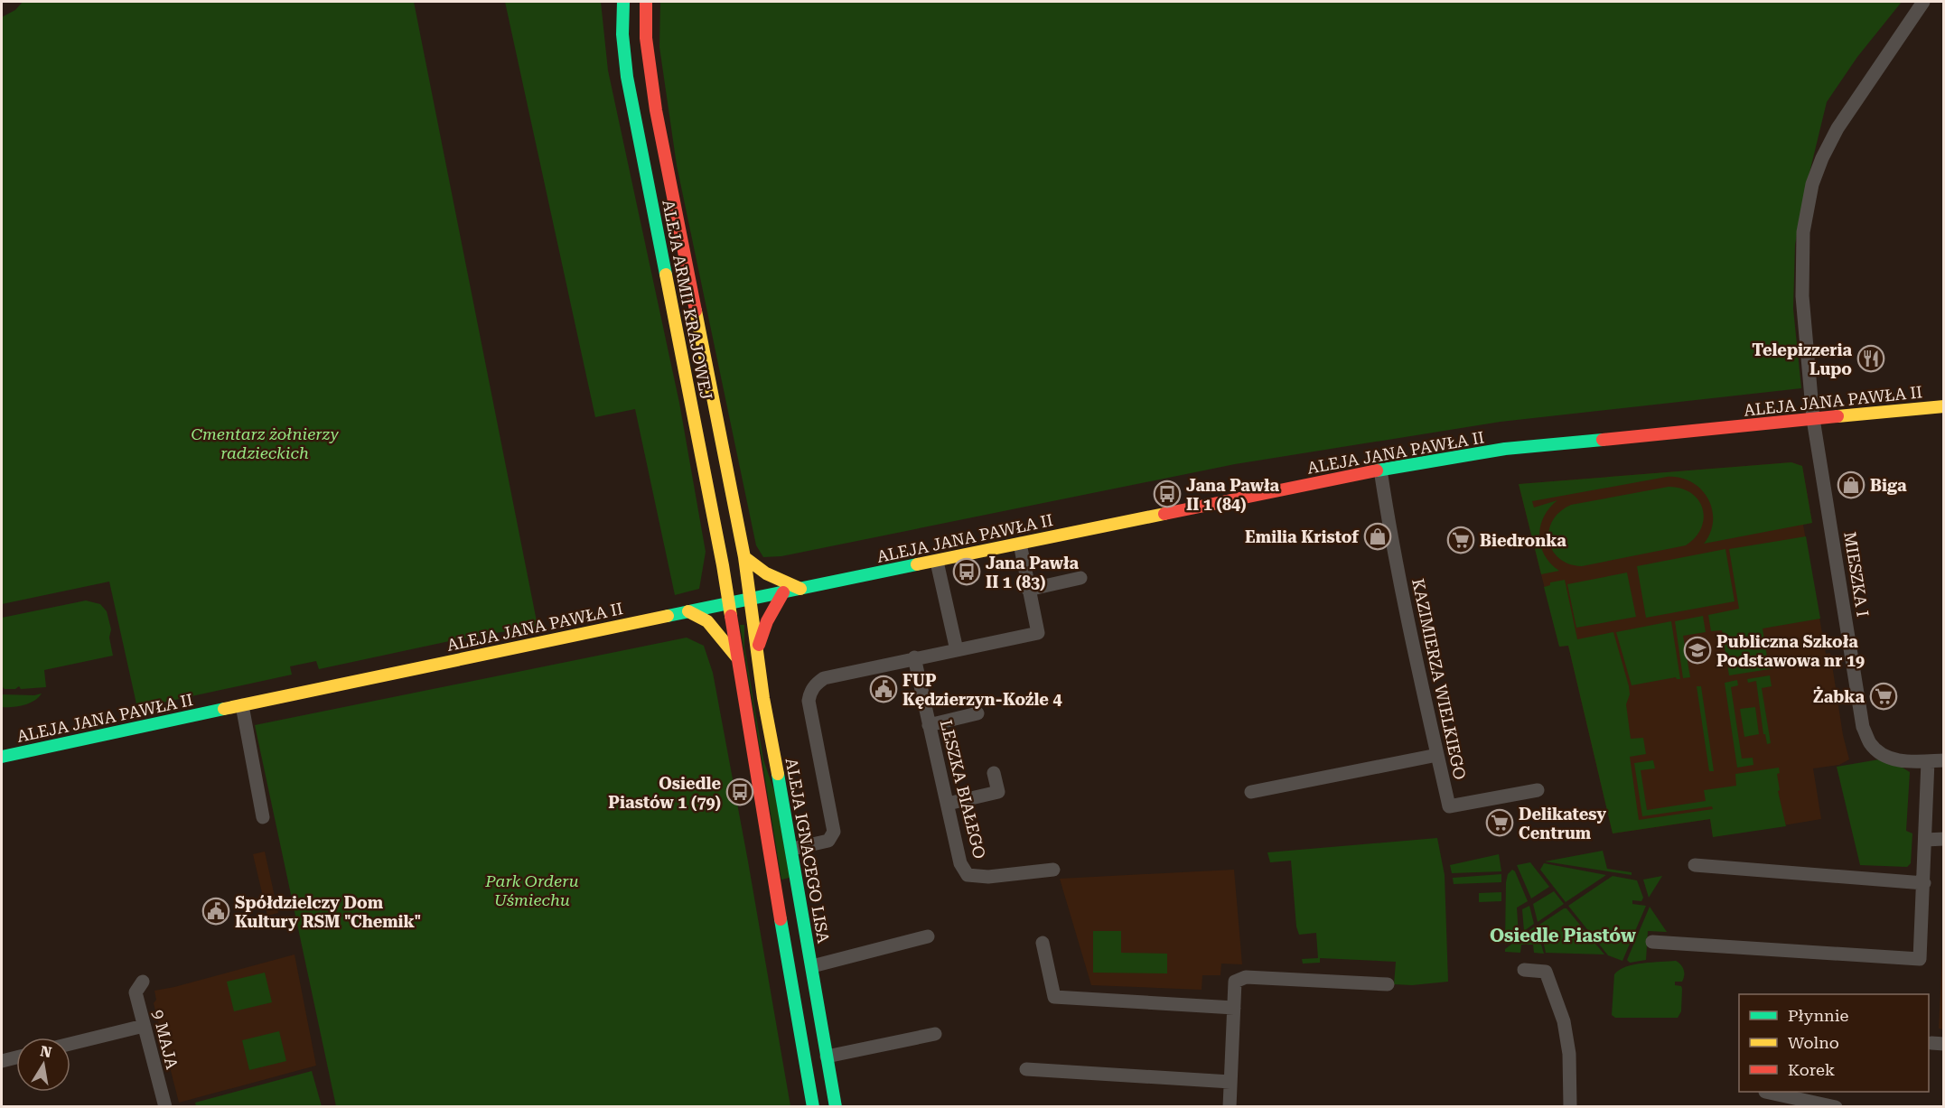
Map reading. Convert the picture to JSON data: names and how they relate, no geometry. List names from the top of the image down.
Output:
{
  "streets": {
    "main road": ["ALEJA ARMII KRAJOWEJ", "ALEJA JANA PAWŁA II", "ALEJA IGNACEGO LISA"],
    "street": [
      "MIESZKA I",
      "KAZIMIERZA WIELKIEGO",
      "LESZKA BIAŁEGO",
      "9 MAJA"
    ]
  },
  "crossings": [
    ["ALEJA ARMII KRAJOWEJ", "ALEJA JANA PAWŁA II"],
    ["ALEJA ARMII KRAJOWEJ", "ALEJA IGNACEGO LISA"],
    ["ALEJA JANA PAWŁA II", "MIESZKA I"],
    ["ALEJA JANA PAWŁA II", "KAZIMIERZA WIELKIEGO"],
    ["ALEJA JANA PAWŁA II", "ALEJA IGNACEGO LISA"]
  ],
  "districts": ["Osiedle Piastów"],
  "parks": ["Cmentarz żołnierzy radzieckich", "Park Orderu Uśmiechu"],
  "places": {
    "restaurant": ["Telepizzeria Lupo"],
    "shop": ["Biga", "Emilia Kristof"],
    "bus stop": ["Jana Pawła II 1 (84)", "Jana Pawła II 1 (83)", "Osiedle Piastów 1 (79)"],
    "supermarket": ["Biedronka", "Żabka", "Delikatesy Centrum"],
    "school or university": ["Publiczna Szkoła Podstawowa nr 19"],
    "public building": ["FUP Kędzierzyn-Koźle 4", "Spółdzielczy Dom Kultury RSM \"Chemik\""]
  },
  "legend": ["Płynnie", "Wolno", "Korek"],
  "north": "top"
}
